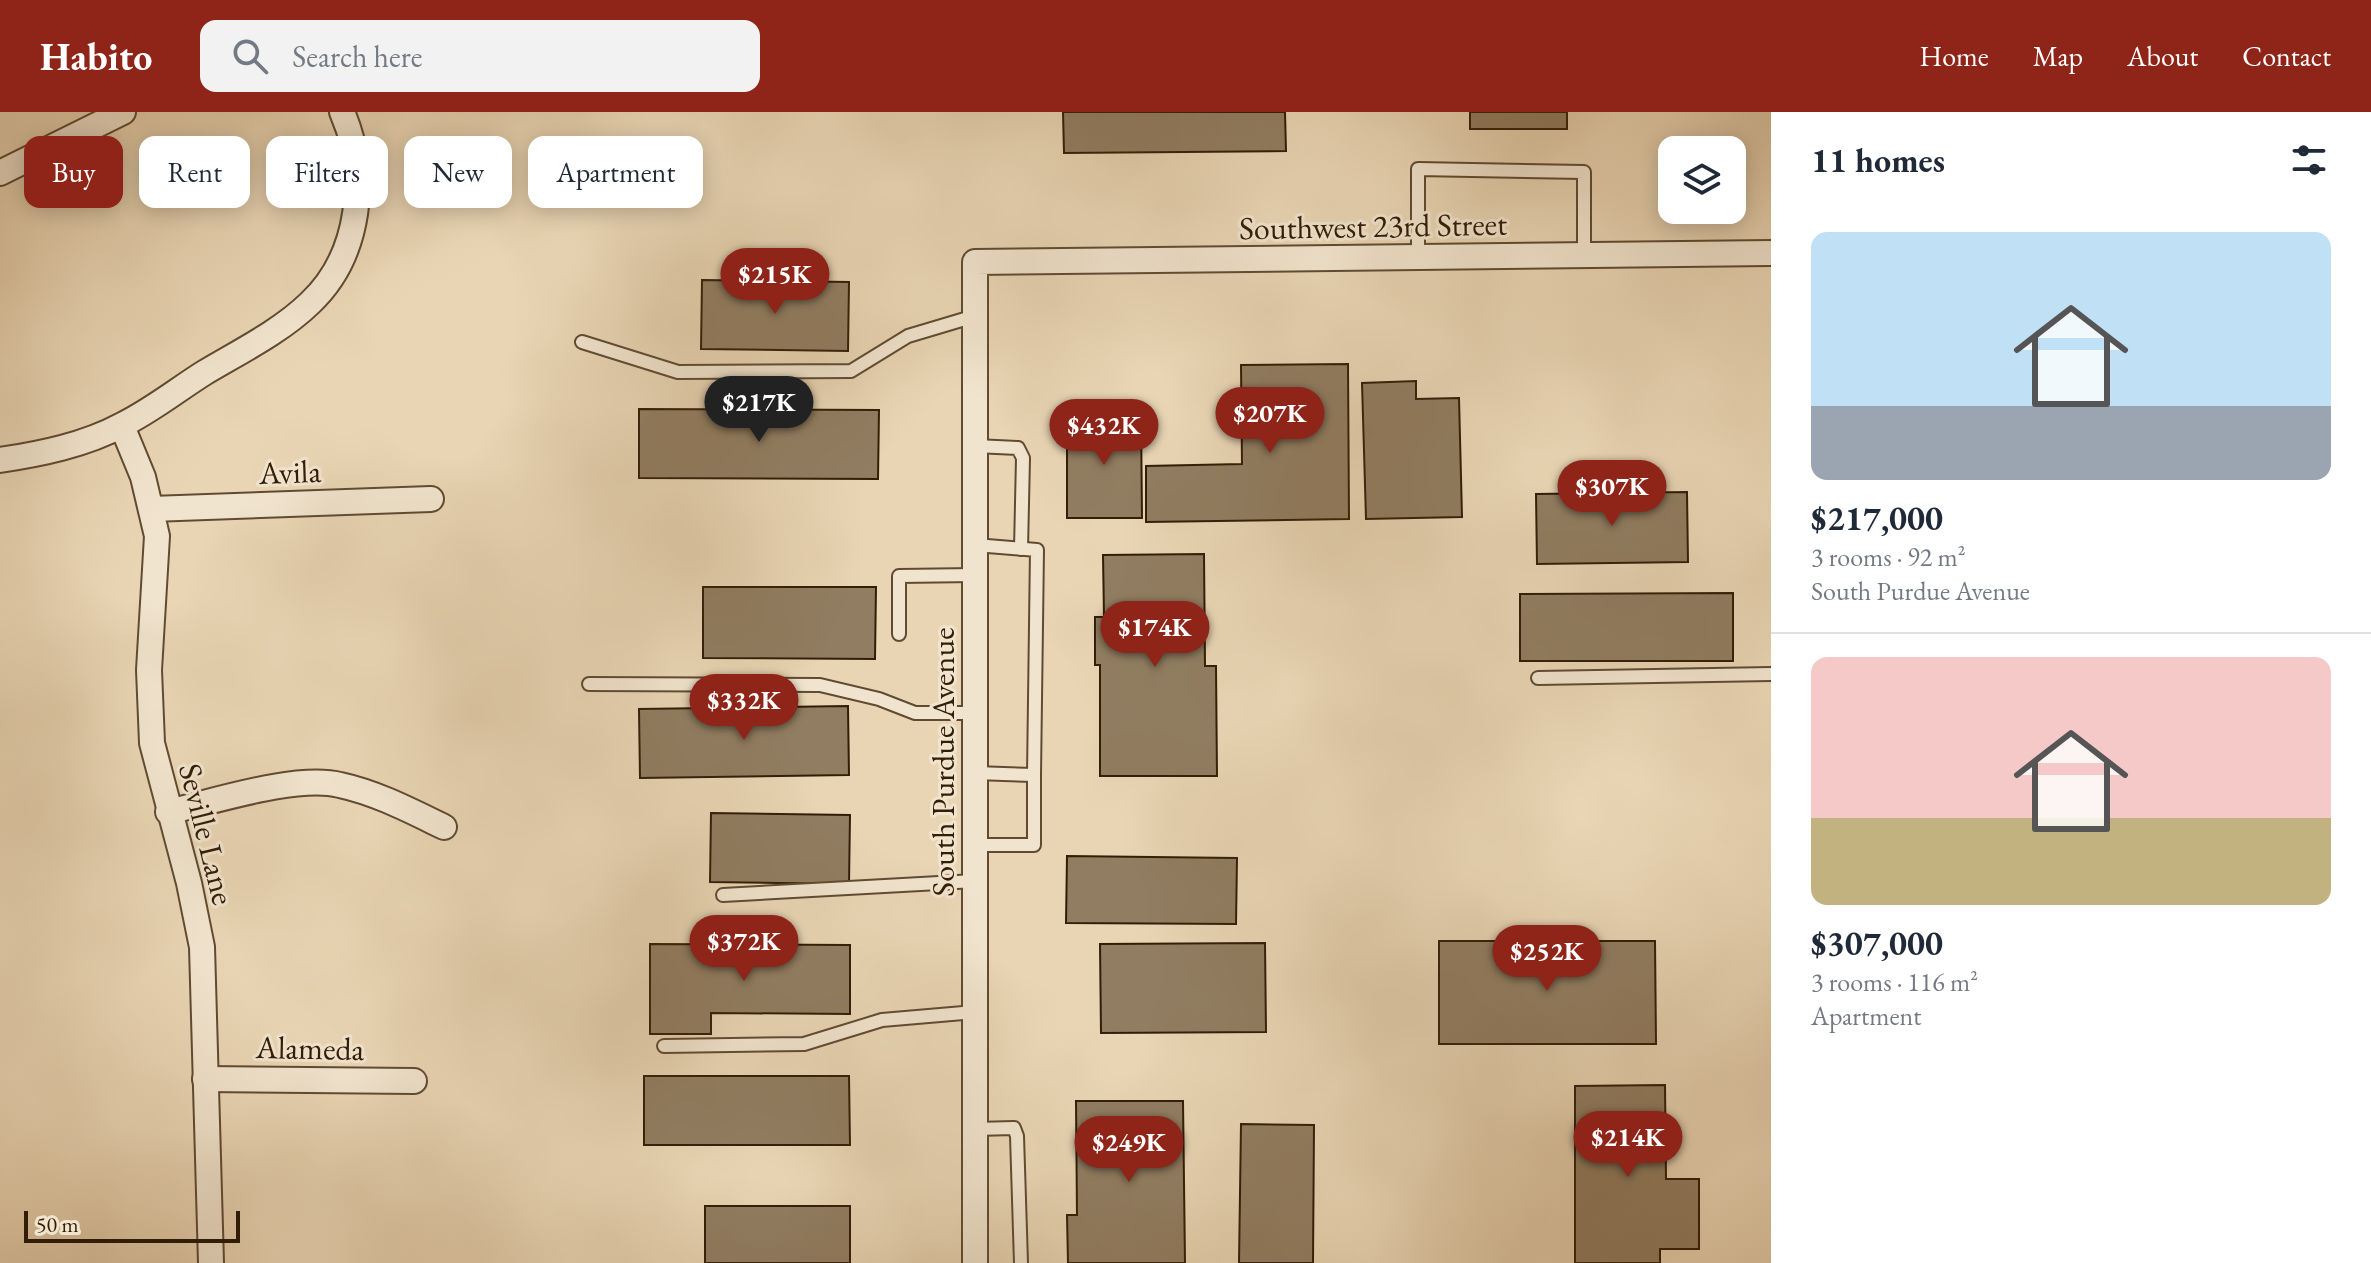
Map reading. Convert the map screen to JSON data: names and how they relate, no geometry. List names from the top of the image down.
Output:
{
  "streets": {
    "street": [
      "Southwest 23rd Street",
      "Avila",
      "South Purdue Avenue",
      "Seville Lane",
      "Alameda"
    ]
  },
  "crossings": [
    ["Southwest 23rd Street", "South Purdue Avenue"],
    ["Avila", "Seville Lane"],
    ["Seville Lane", "Alameda"]
  ],
  "scale_bar": "50 m",
  "page": {
    "header": "Habito",
    "search": "Search here",
    "nav": [
      "Home",
      "Map",
      "About",
      "Contact"
    ],
    "heading": "11 homes",
    "chip": [
      "Buy",
      "Rent",
      "Filters",
      "New",
      "Apartment"
    ],
    "list": [
      {
        "name": "$217,000",
        "note": "3 rooms · 92 m² · South Purdue Avenue"
      },
      {
        "name": "$307,000",
        "note": "3 rooms · 116 m² · Apartment"
      }
    ],
    "price": [
      "$215K",
      "$217K",
      "$207K",
      "$432K",
      "$307K",
      "$174K",
      "$332K",
      "$372K",
      "$252K",
      "$214K",
      "$249K"
    ],
    "scale": "50 m"
  }
}
